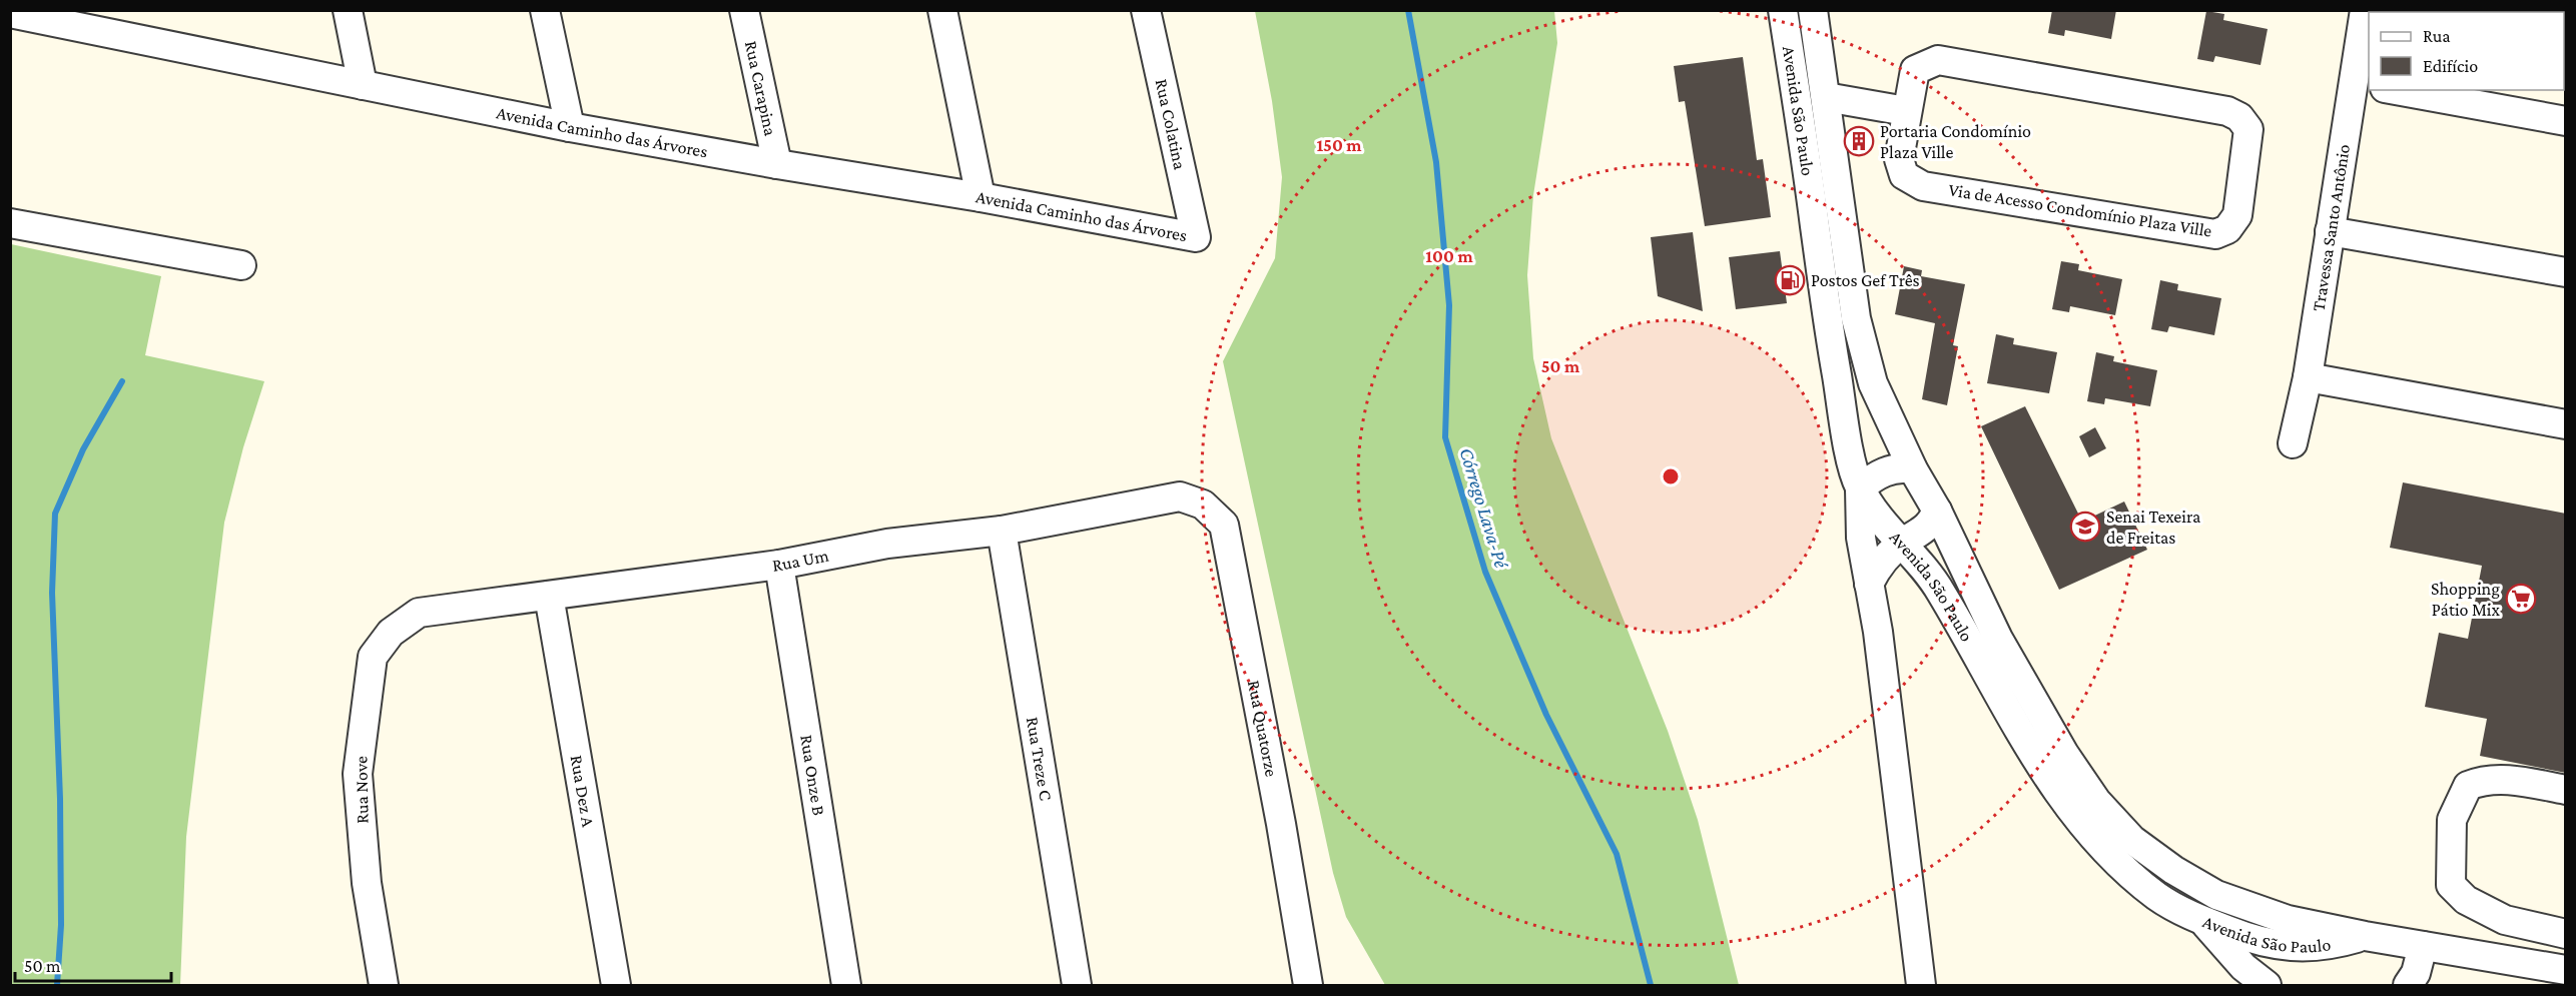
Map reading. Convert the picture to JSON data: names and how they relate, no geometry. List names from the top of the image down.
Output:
{
  "streets": {
    "street": [
      "Rua Carapina",
      "Avenida São Paulo",
      "Rua Colatina",
      "Avenida Caminho das Árvores",
      "Via de Acesso Condomínio Plaza Ville",
      "Travessa Santo Antônio",
      "Rua Um",
      "Rua Quatorze",
      "Rua Treze C",
      "Rua Onze B",
      "Rua Nove",
      "Rua Dez A"
    ]
  },
  "crossings": [
    ["Rua Carapina", "Avenida Caminho das Árvores"],
    ["Rua Colatina", "Avenida Caminho das Árvores"],
    ["Rua Um", "Rua Quatorze"],
    ["Rua Um", "Rua Treze C"],
    ["Rua Um", "Rua Onze B"],
    ["Rua Um", "Rua Nove"],
    ["Rua Um", "Rua Dez A"]
  ],
  "water": ["Córrego Lava-Pé"],
  "places": {
    "building": ["Portaria Condomínio Plaza Ville"],
    "fuel station": ["Postos Gef Três"],
    "school or university": ["Senai Texeira de Freitas"],
    "supermarket": ["Shopping Pátio Mix"]
  },
  "legend": ["Rua", "Edifício"],
  "scale_bar": "50 m",
  "rings": ["150 m", "100 m", "50 m"]
}
